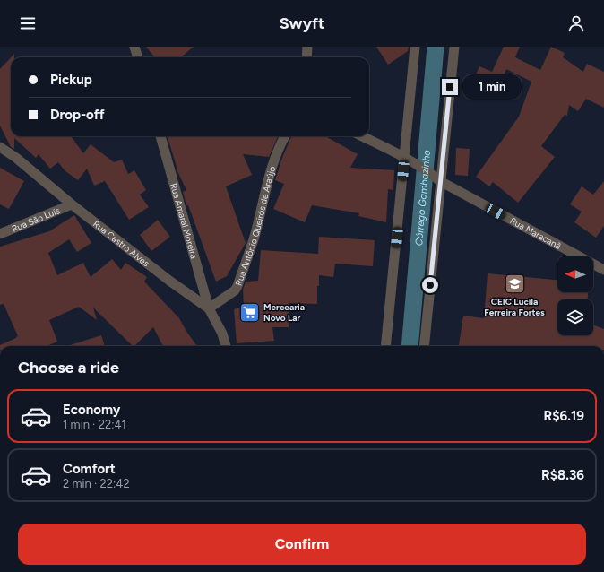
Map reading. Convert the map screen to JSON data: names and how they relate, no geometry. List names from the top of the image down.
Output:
{
  "streets": {
    "street": [
      "Rua São Luís",
      "Rua Amaral Moreira",
      "Rua Antônio Queirós de Araújo",
      "Rua Maracanã",
      "Rua Castro Alves"
    ]
  },
  "crossings": [
    ["Rua São Luís", "Rua Castro Alves"],
    ["Rua Amaral Moreira", "Rua Antônio Queirós de Araújo"],
    ["Rua Amaral Moreira", "Rua Castro Alves"],
    ["Rua Antônio Queirós de Araújo", "Rua Castro Alves"]
  ],
  "water": ["Córrego Gambazinho"],
  "places": {
    "school or university": ["CEIC Lucila Ferreira Fortes"],
    "supermarket": ["Mercearia Novo Lar"]
  },
  "north": "left",
  "page": {
    "header": "Swyft",
    "banner": ["Pickup", "Drop-off"],
    "bubble": "1 min",
    "heading": "Choose a ride",
    "list": [
      {
        "name": "Economy",
        "note": "1 min · 22:41",
        "value": "R$6.19"
      },
      {
        "name": "Comfort",
        "note": "2 min · 22:42",
        "value": "R$8.36"
      }
    ],
    "buttons": "Confirm"
  }
}
